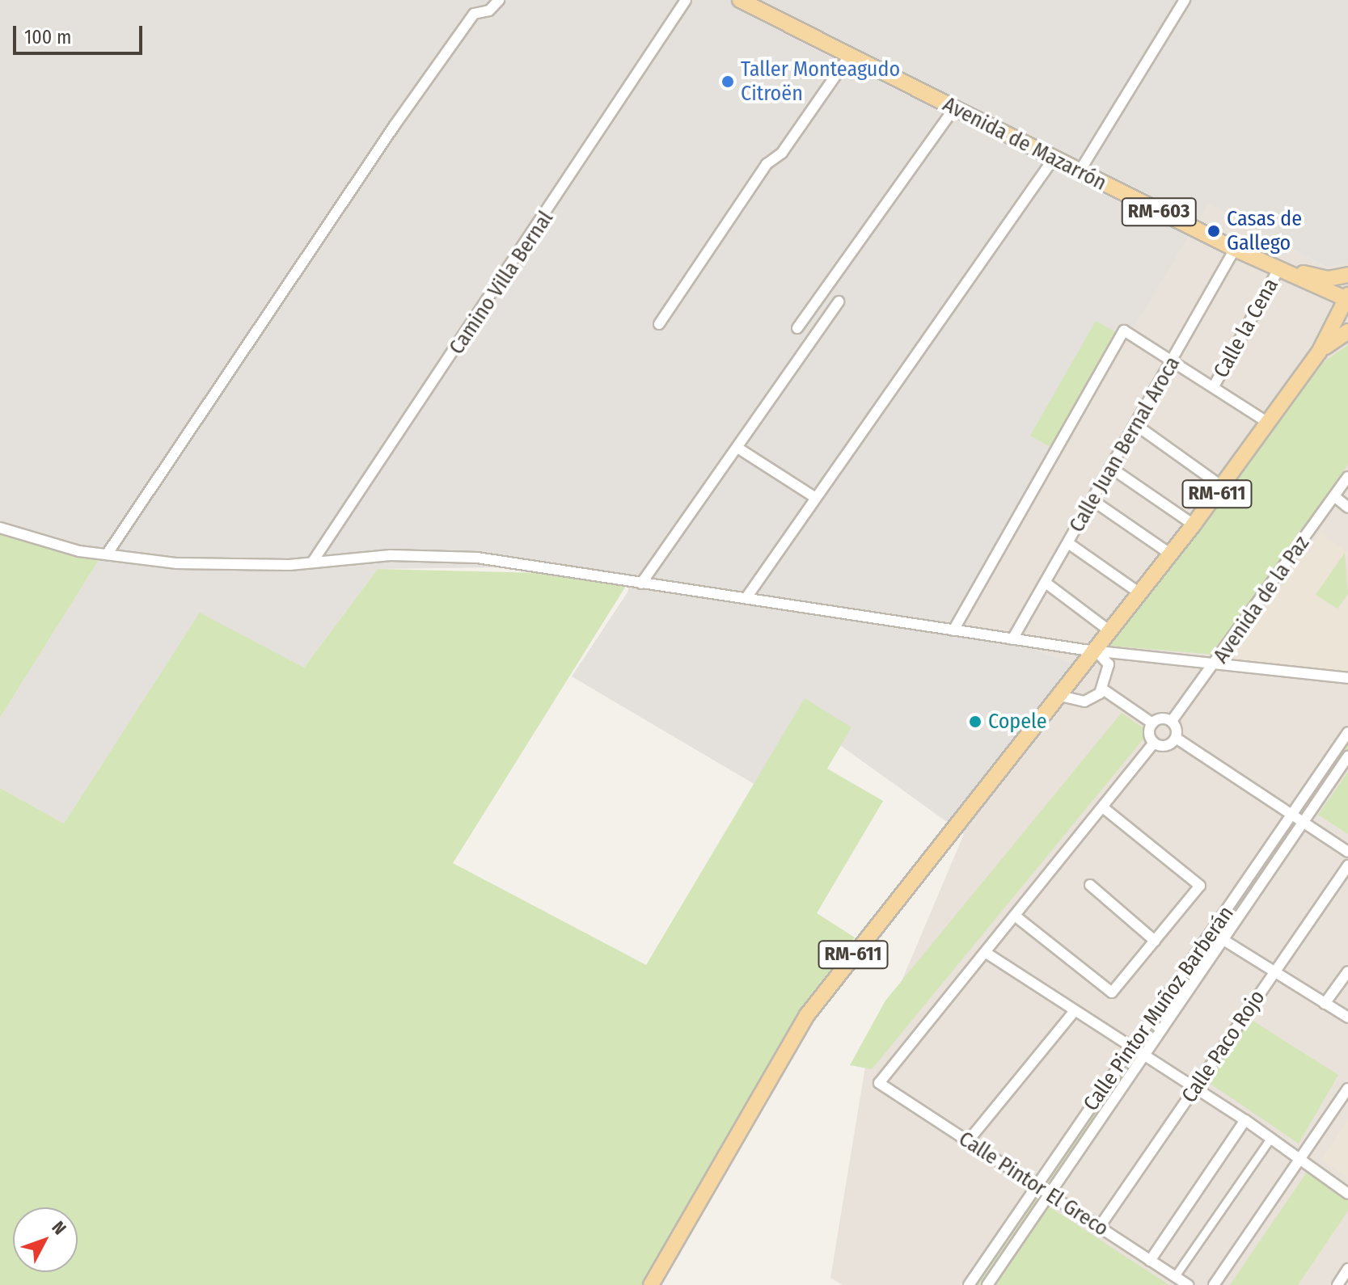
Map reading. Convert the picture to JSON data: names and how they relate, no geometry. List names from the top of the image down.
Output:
{
  "streets": {
    "main road": ["Avenida de Mazarrón", "RM-603", "RM-611"],
    "street": [
      "Camino Villa Bernal",
      "Calle la Cena",
      "Calle Juan Bernal Aroca",
      "Avenida de la Paz",
      "Calle Pintor Muñoz Barberán",
      "Calle Paco Rojo",
      "Calle Pintor El Greco"
    ]
  },
  "crossings": [
    ["Avenida de Mazarrón", "Calle la Cena"],
    ["Avenida de Mazarrón", "Calle Juan Bernal Aroca"],
    ["Avenida de Mazarrón", "RM-611"],
    ["Calle Pintor Muñoz Barberán", "Calle Pintor El Greco"],
    ["Calle Paco Rojo", "Calle Pintor El Greco"]
  ],
  "places": ["Taller Monteagudo Citroën", "Casas de Gallego", "Copele"],
  "scale_bar": "100 m",
  "north": "top right"
}
